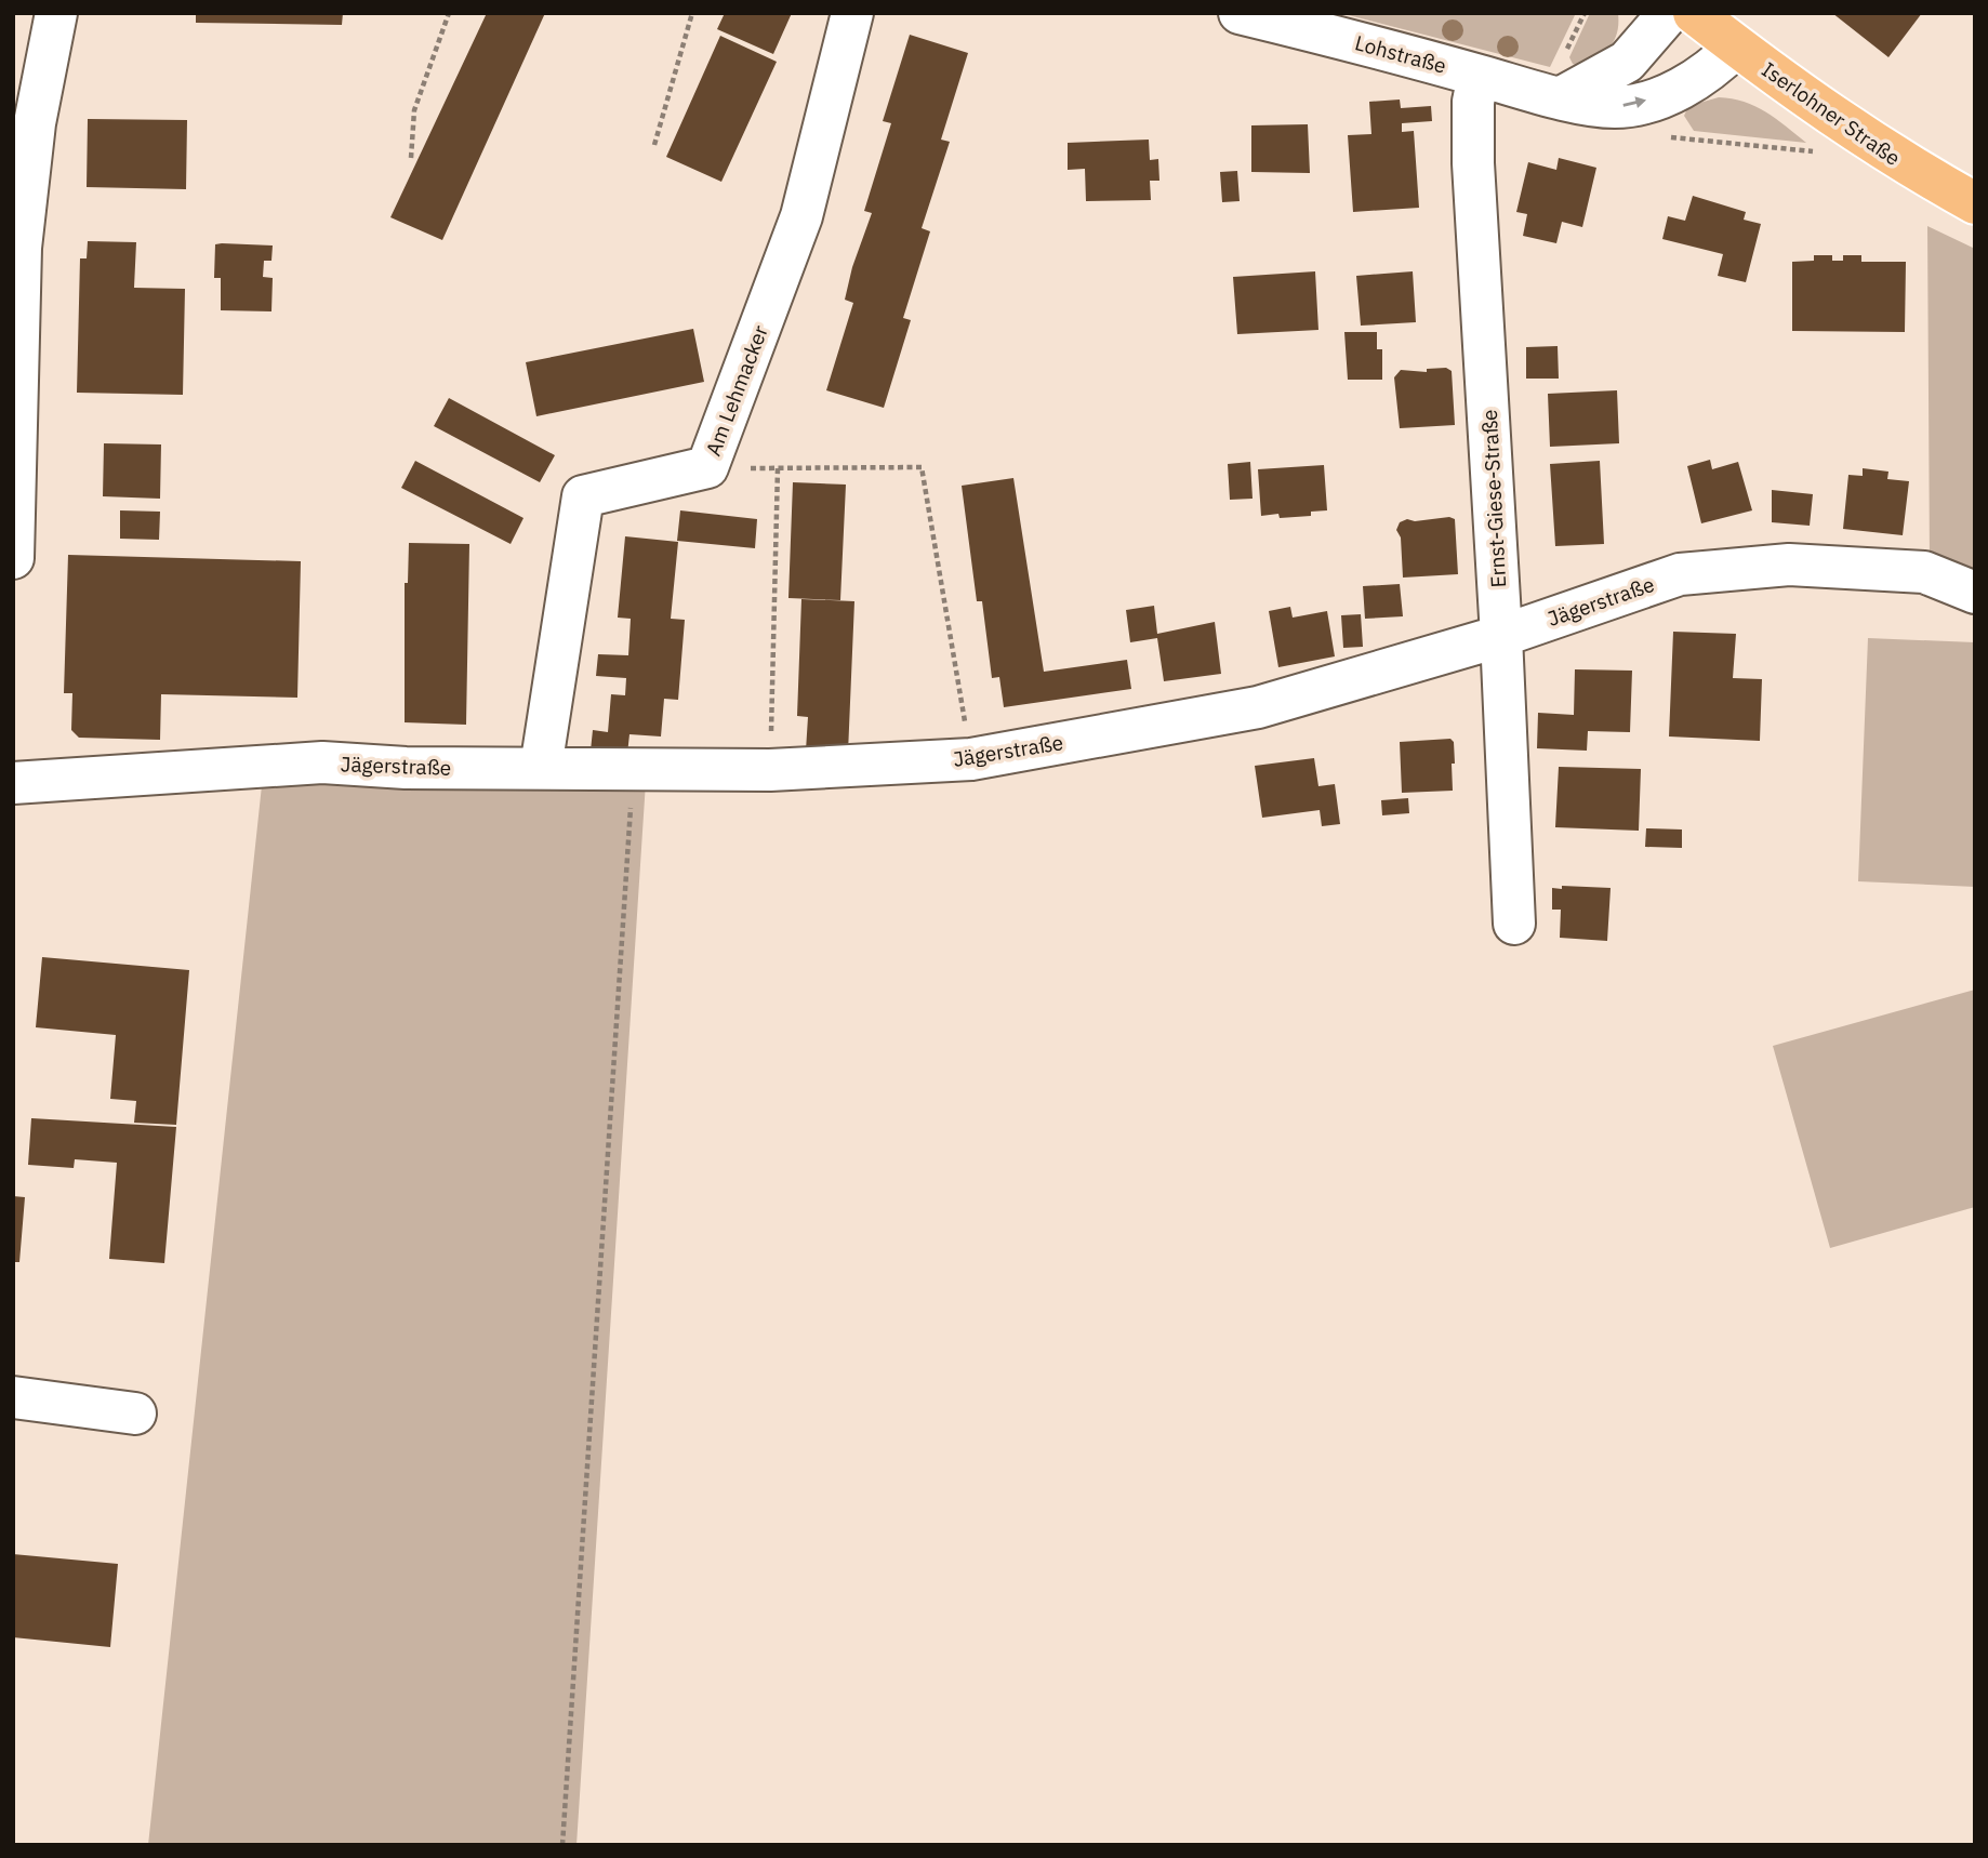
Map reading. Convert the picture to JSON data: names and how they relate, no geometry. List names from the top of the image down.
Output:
{
  "streets": {
    "main road": ["Iserlohner Straße"],
    "street": [
      "Lohstraße",
      "Am Lehmacker",
      "Ernst-Giese-Straße",
      "Jägerstraße"
    ]
  },
  "crossings": [
    ["Lohstraße", "Iserlohner Straße"],
    ["Lohstraße", "Ernst-Giese-Straße"],
    ["Am Lehmacker", "Jägerstraße"],
    ["Ernst-Giese-Straße", "Jägerstraße"]
  ]
}
